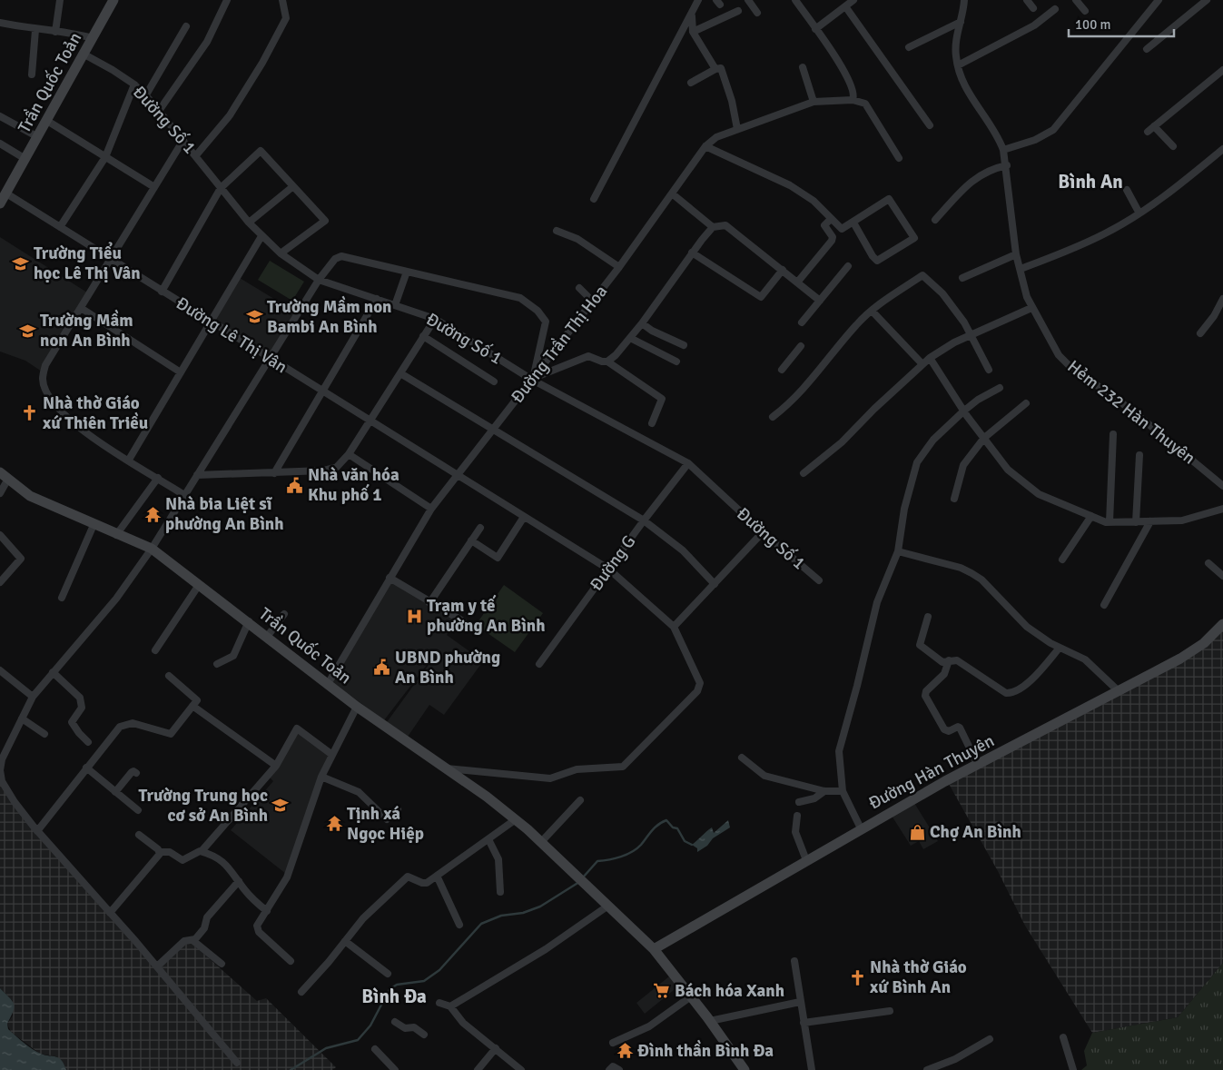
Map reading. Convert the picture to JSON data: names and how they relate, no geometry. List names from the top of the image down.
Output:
{
  "streets": {
    "main road": ["Trần Quốc Toản", "Đường Hàn Thuyên"],
    "street": [
      "Đường Số 1",
      "Đường Lê Thị Vân",
      "Đường Trần Thị Hoa",
      "Hẻm 232 Hàn Thuyên",
      "Đường G"
    ]
  },
  "crossings": [
    ["Trần Quốc Toản", "Đường Số 1"],
    ["Trần Quốc Toản", "Đường Lê Thị Vân"],
    ["Trần Quốc Toản", "Đường Trần Thị Hoa"],
    ["Trần Quốc Toản", "Đường Hàn Thuyên"],
    ["Đường Số 1", "Đường Trần Thị Hoa"],
    ["Đường Số 1", "Đường G"],
    ["Đường Lê Thị Vân", "Đường Trần Thị Hoa"],
    ["Đường Lê Thị Vân", "Đường G"]
  ],
  "districts": ["Bình An", "Bình Đa"],
  "places": {
    "school or university": [
      "Trường Tiểu học Lê Thị Vân",
      "Trường Mầm non Bambi An Bình",
      "Trường Mầm non An Bình",
      "Trường Trung học cơ sở An Bình"
    ],
    "church": ["Nhà thờ Giáo xứ Thiên Triều", "Nhà thờ Giáo xứ Bình An"],
    "public building": ["Nhà văn hóa Khu phố 1", "UBND phường An Bình"],
    "temple": ["Nhà bia Liệt sĩ phường An Bình", "Tịnh xá Ngọc Hiệp", "Đình thần Bình Đa"],
    "hospital": ["Trạm y tế phường An Bình"],
    "shop": ["Chợ An Bình"],
    "supermarket": ["Bách hóa Xanh"]
  },
  "scale_bar": "100 m"
}
